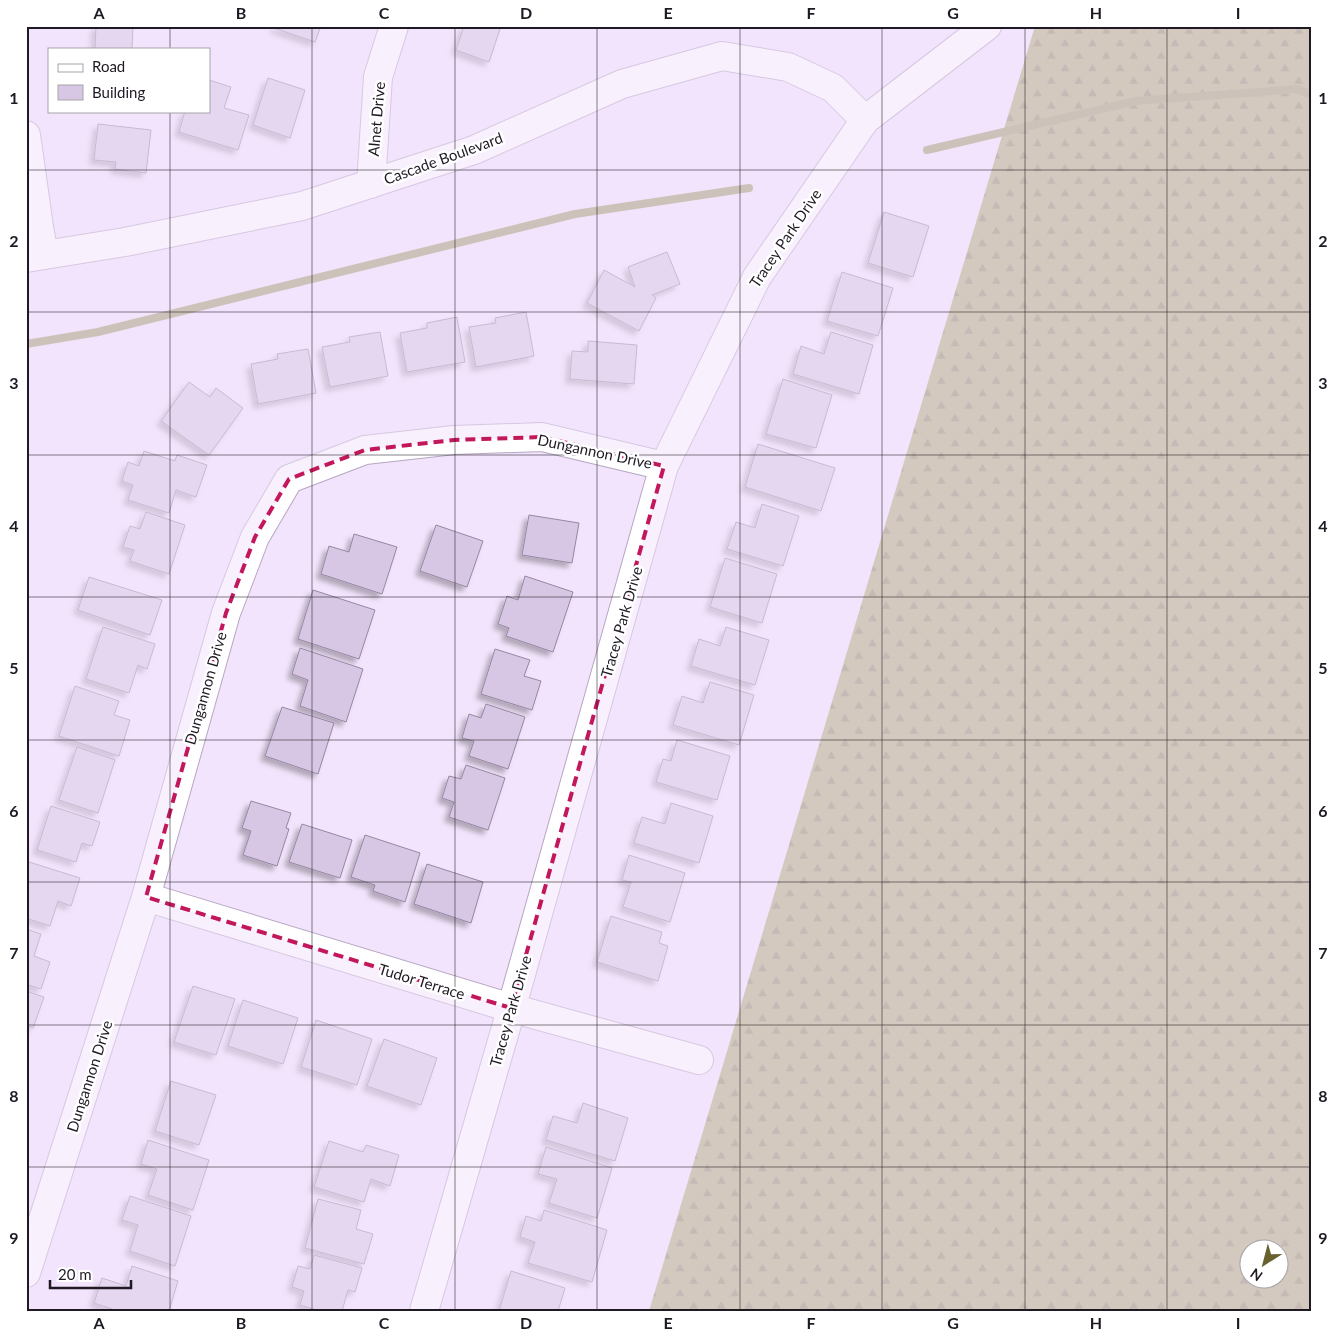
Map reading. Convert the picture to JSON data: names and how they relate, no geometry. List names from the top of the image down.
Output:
{
  "streets": {
    "street": [
      "Alnet Drive",
      "Cascade Boulevard",
      "Tracey Park Drive",
      "Dungannon Drive",
      "Tudor Terrace"
    ]
  },
  "crossings": [
    ["Alnet Drive", "Cascade Boulevard"],
    ["Cascade Boulevard", "Tracey Park Drive"],
    ["Tracey Park Drive", "Dungannon Drive"],
    ["Tracey Park Drive", "Tudor Terrace"],
    ["Dungannon Drive", "Tudor Terrace"]
  ],
  "legend": ["Road", "Building"],
  "scale_bar": "20 m",
  "north": "bottom left",
  "grid": {
    "columns": [
      "A",
      "B",
      "C",
      "D",
      "E",
      "F",
      "G",
      "H",
      "I"
    ],
    "rows": [
      "1",
      "2",
      "3",
      "4",
      "5",
      "6",
      "7",
      "8",
      "9"
    ]
  }
}
